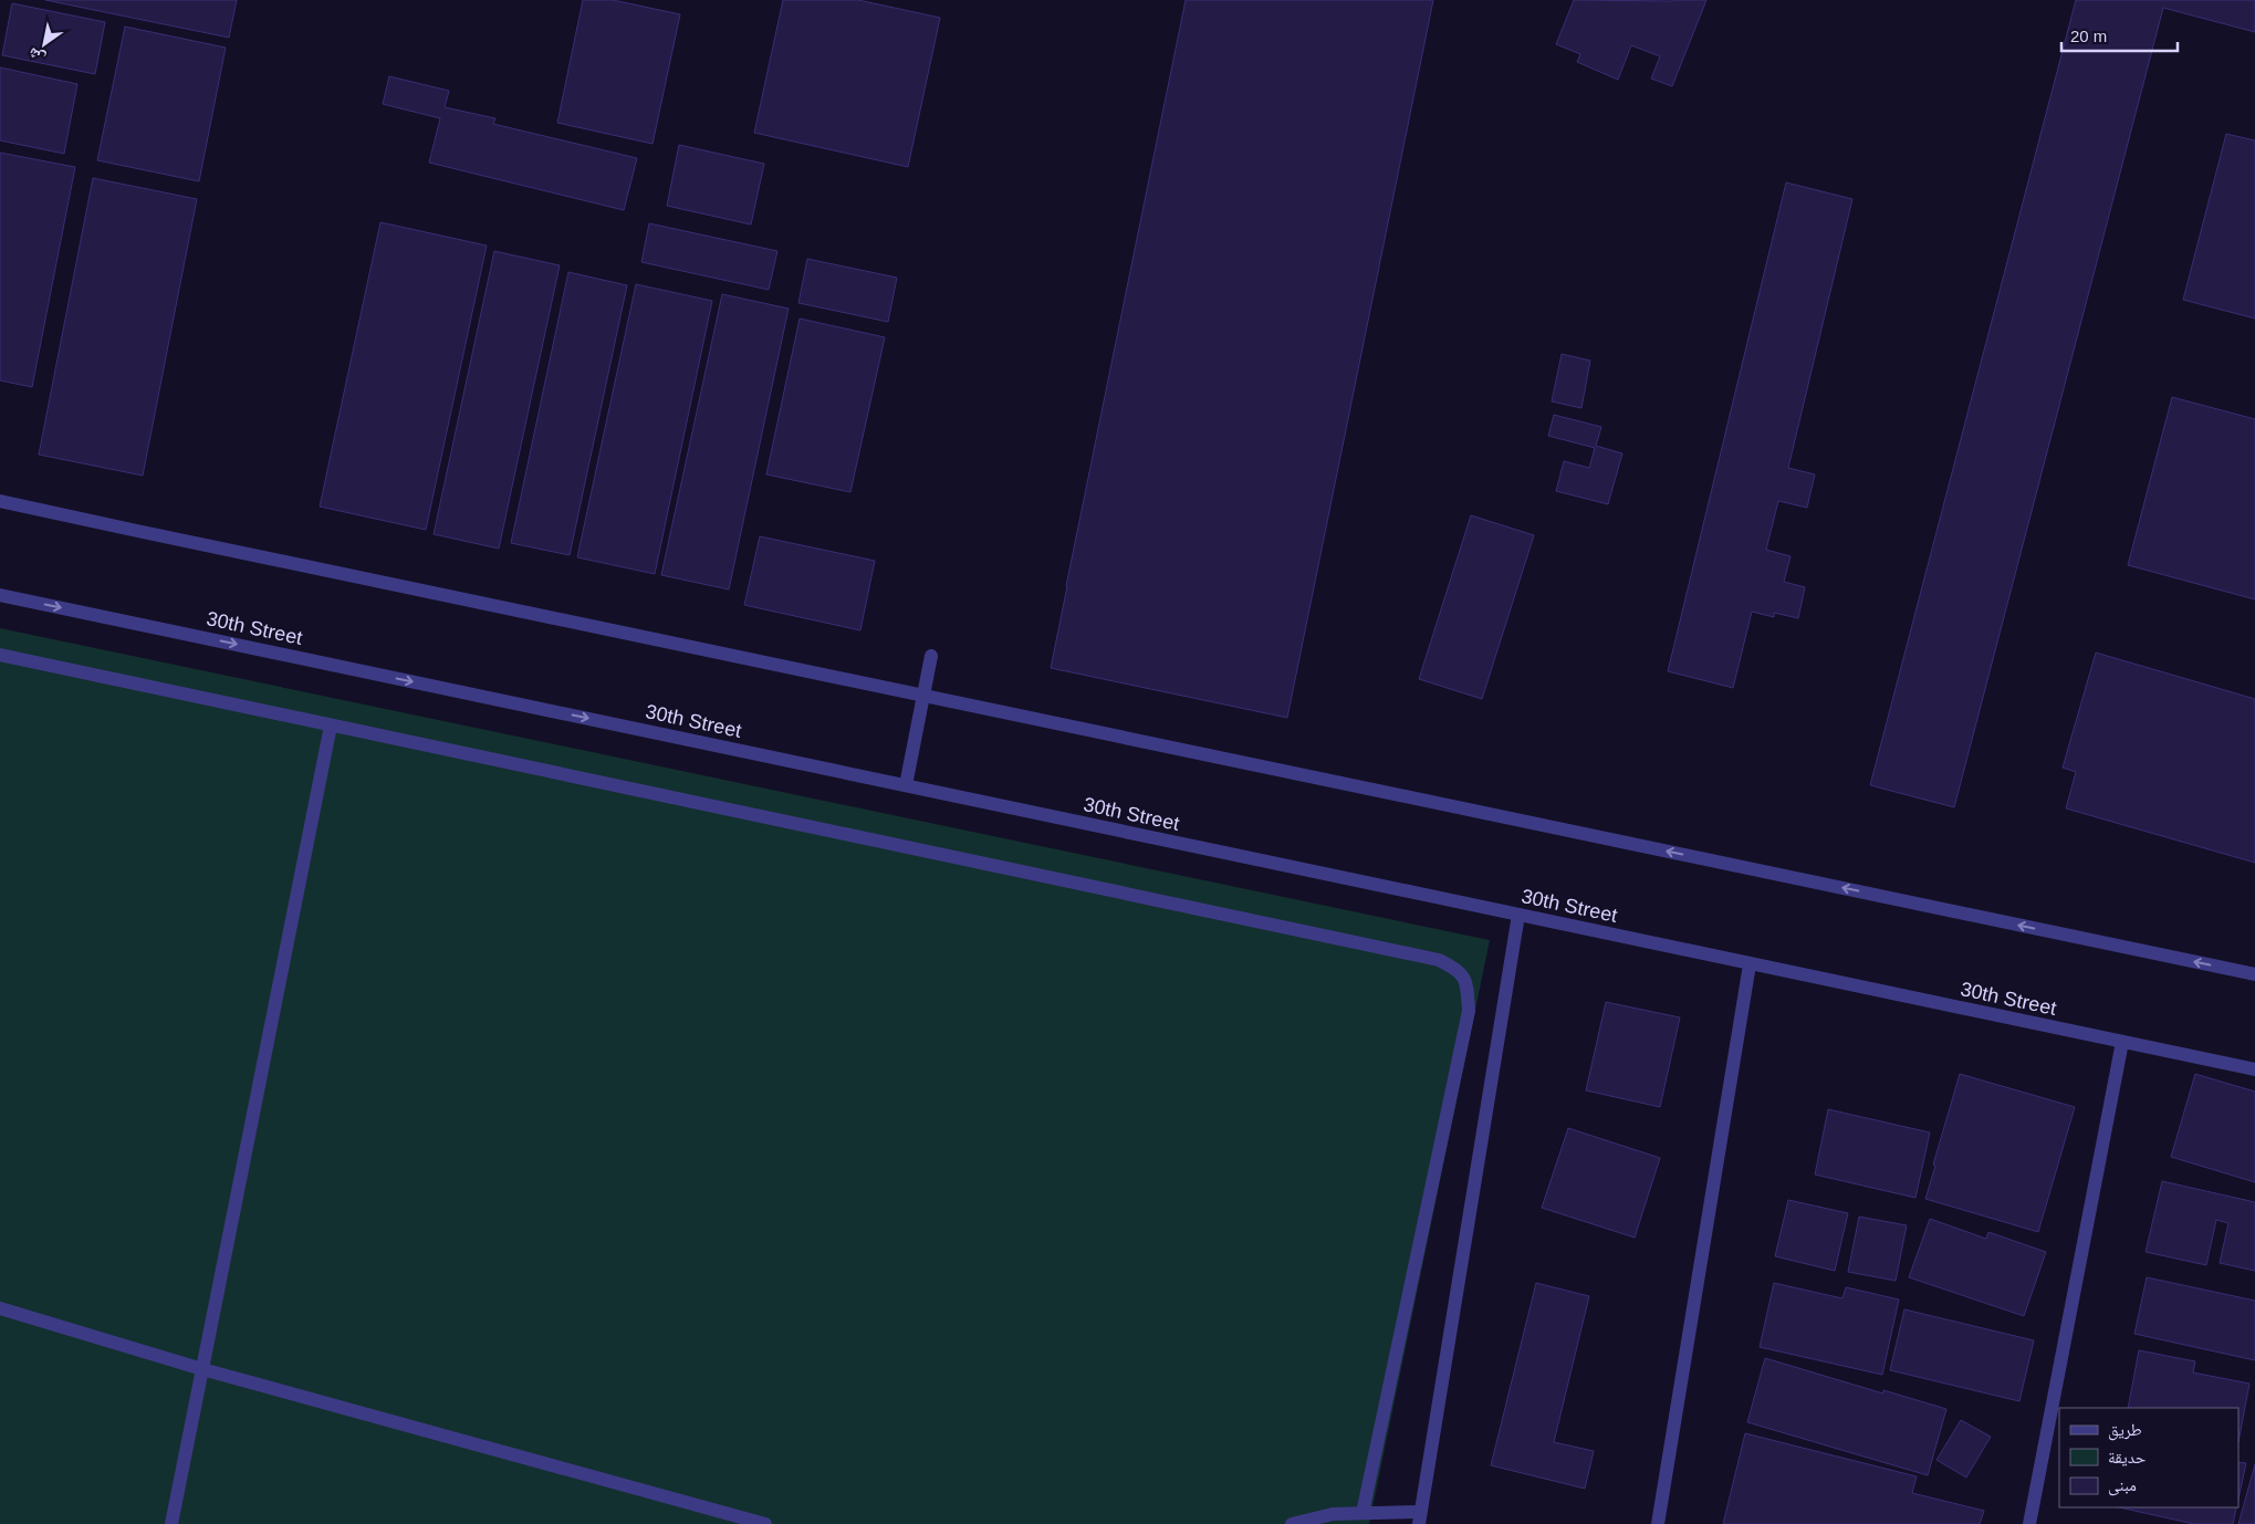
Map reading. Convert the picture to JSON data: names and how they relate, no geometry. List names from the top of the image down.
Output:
{
  "streets": {
    "street": ["30th Street"]
  },
  "legend": ["طريق", "حديقة", "مبنى"],
  "scale_bar": "20 m",
  "north": "bottom left"
}
